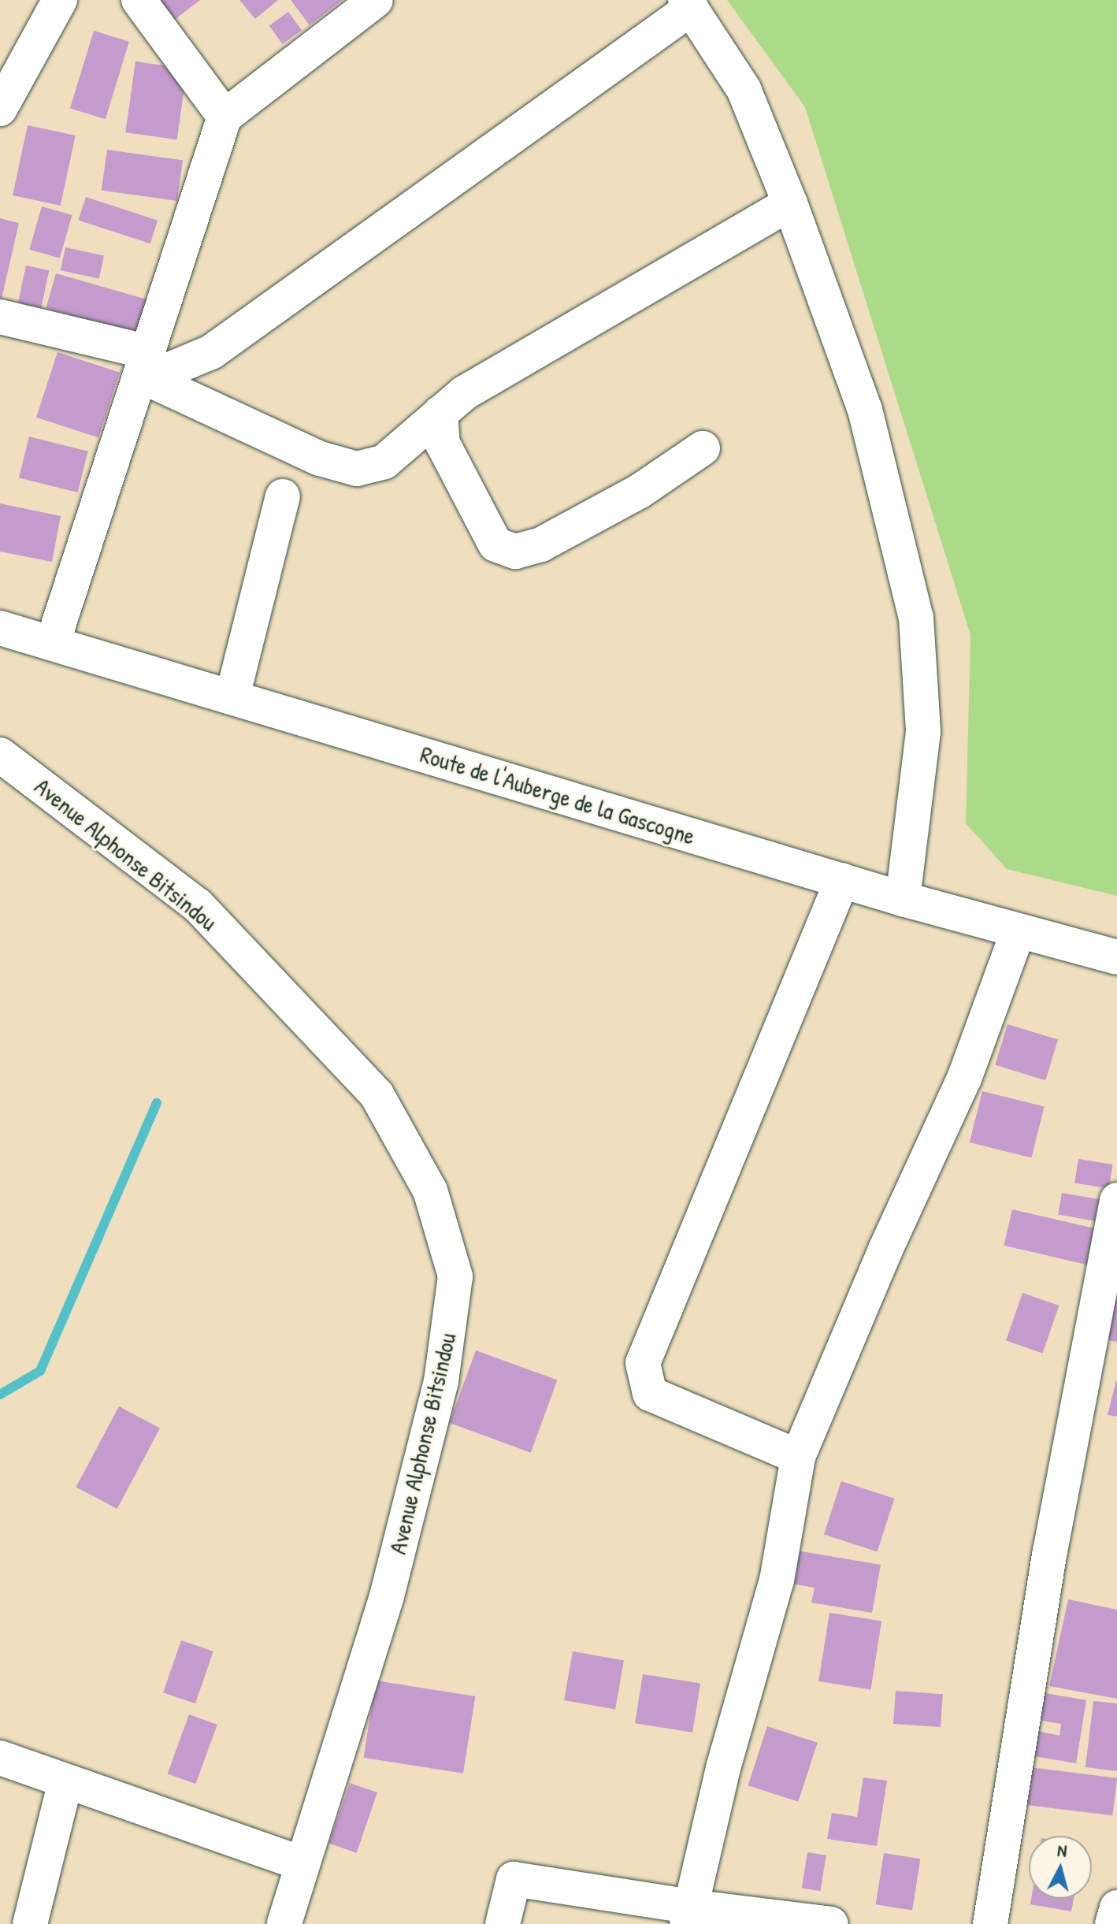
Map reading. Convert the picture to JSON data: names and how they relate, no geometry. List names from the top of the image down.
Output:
{
  "streets": {
    "street": ["Route de l'Auberge de la Gascogne", "Avenue Alphonse Bitsindou"]
  },
  "north": "top"
}
